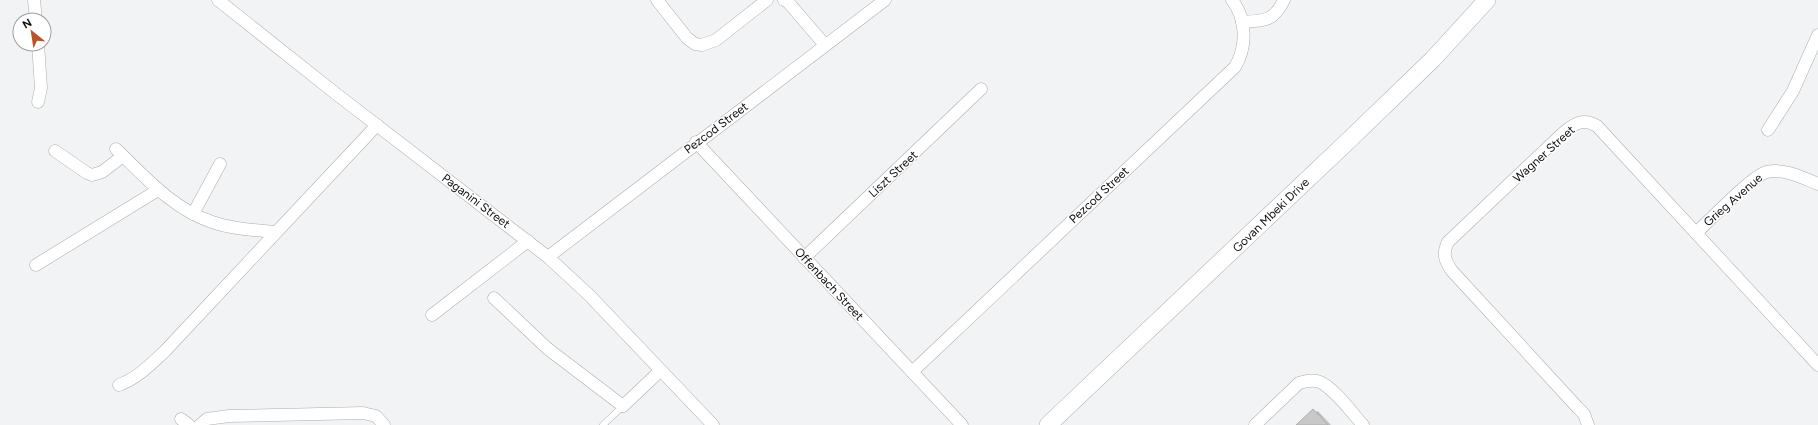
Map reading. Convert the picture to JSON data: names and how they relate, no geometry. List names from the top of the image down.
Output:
{
  "streets": {
    "street": [
      "Pezcod Street",
      "Wagner Street",
      "Liszt Street",
      "Grieg Avenue",
      "Paganini Street",
      "Govan Mbeki Drive",
      "Offenbach Street"
    ]
  },
  "crossings": [
    ["Pezcod Street", "Paganini Street"],
    ["Pezcod Street", "Offenbach Street"],
    ["Wagner Street", "Grieg Avenue"],
    ["Liszt Street", "Offenbach Street"]
  ],
  "north": "top left"
}
